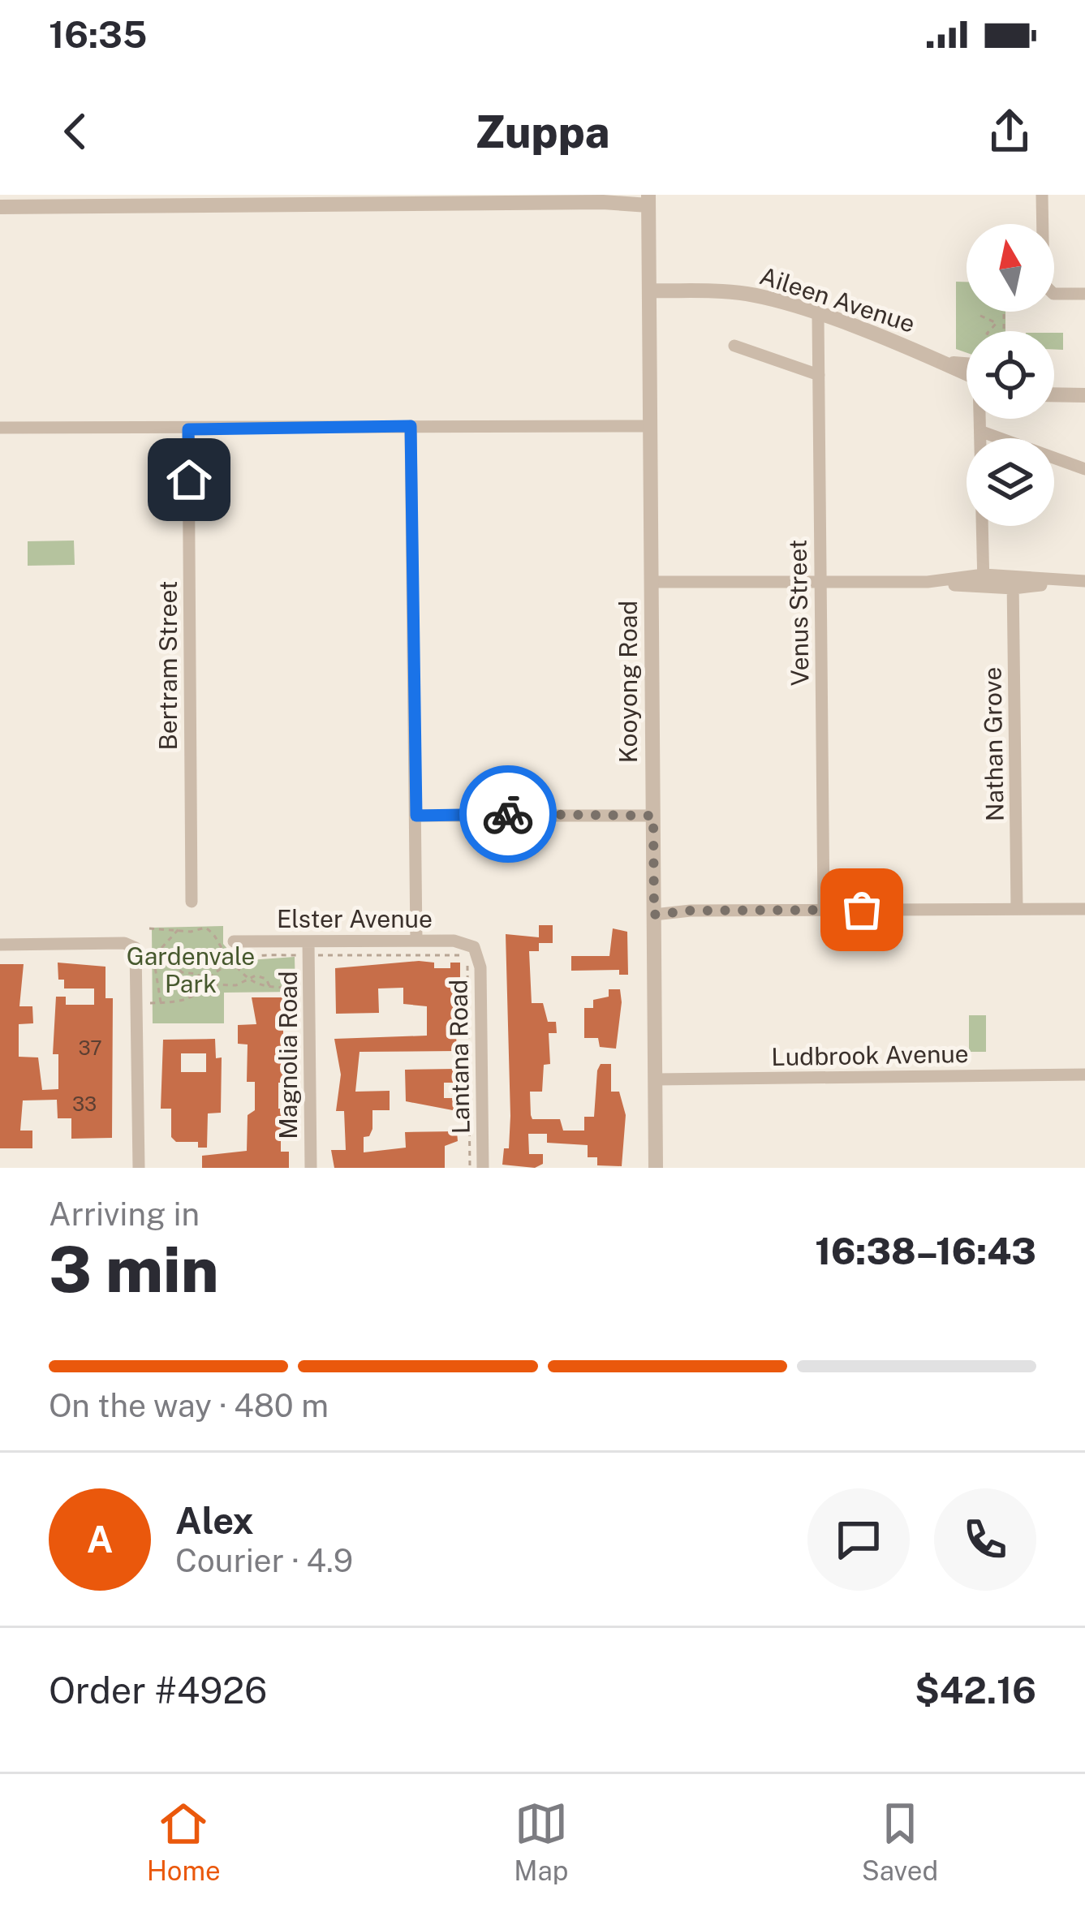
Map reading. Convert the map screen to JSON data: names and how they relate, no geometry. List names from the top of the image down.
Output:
{
  "streets": {
    "street": [
      "Aileen Avenue",
      "Venus Street",
      "Bertram Street",
      "Kooyong Road",
      "Nathan Grove",
      "Elster Avenue",
      "Magnolia Road",
      "Ludbrook Avenue",
      "Lantana Road"
    ]
  },
  "crossings": [
    ["Aileen Avenue", "Venus Street"],
    ["Aileen Avenue", "Kooyong Road"],
    ["Kooyong Road", "Ludbrook Avenue"],
    ["Elster Avenue", "Magnolia Road"],
    ["Elster Avenue", "Lantana Road"]
  ],
  "parks": ["Gardenvale Park"],
  "house_numbers": ["37", "33"],
  "north": "top",
  "page": {
    "status": "16:35",
    "header": "Zuppa",
    "heading": ["3 min", "Arriving in", "16:38–16:43"],
    "panel": [
      "Alex",
      "Courier · 4.9",
      "Order #4926",
      "$42.16"
    ],
    "bar": "On the way · 480 m",
    "round": "A",
    "tabs": ["Home", "Map", "Saved"]
  }
}
